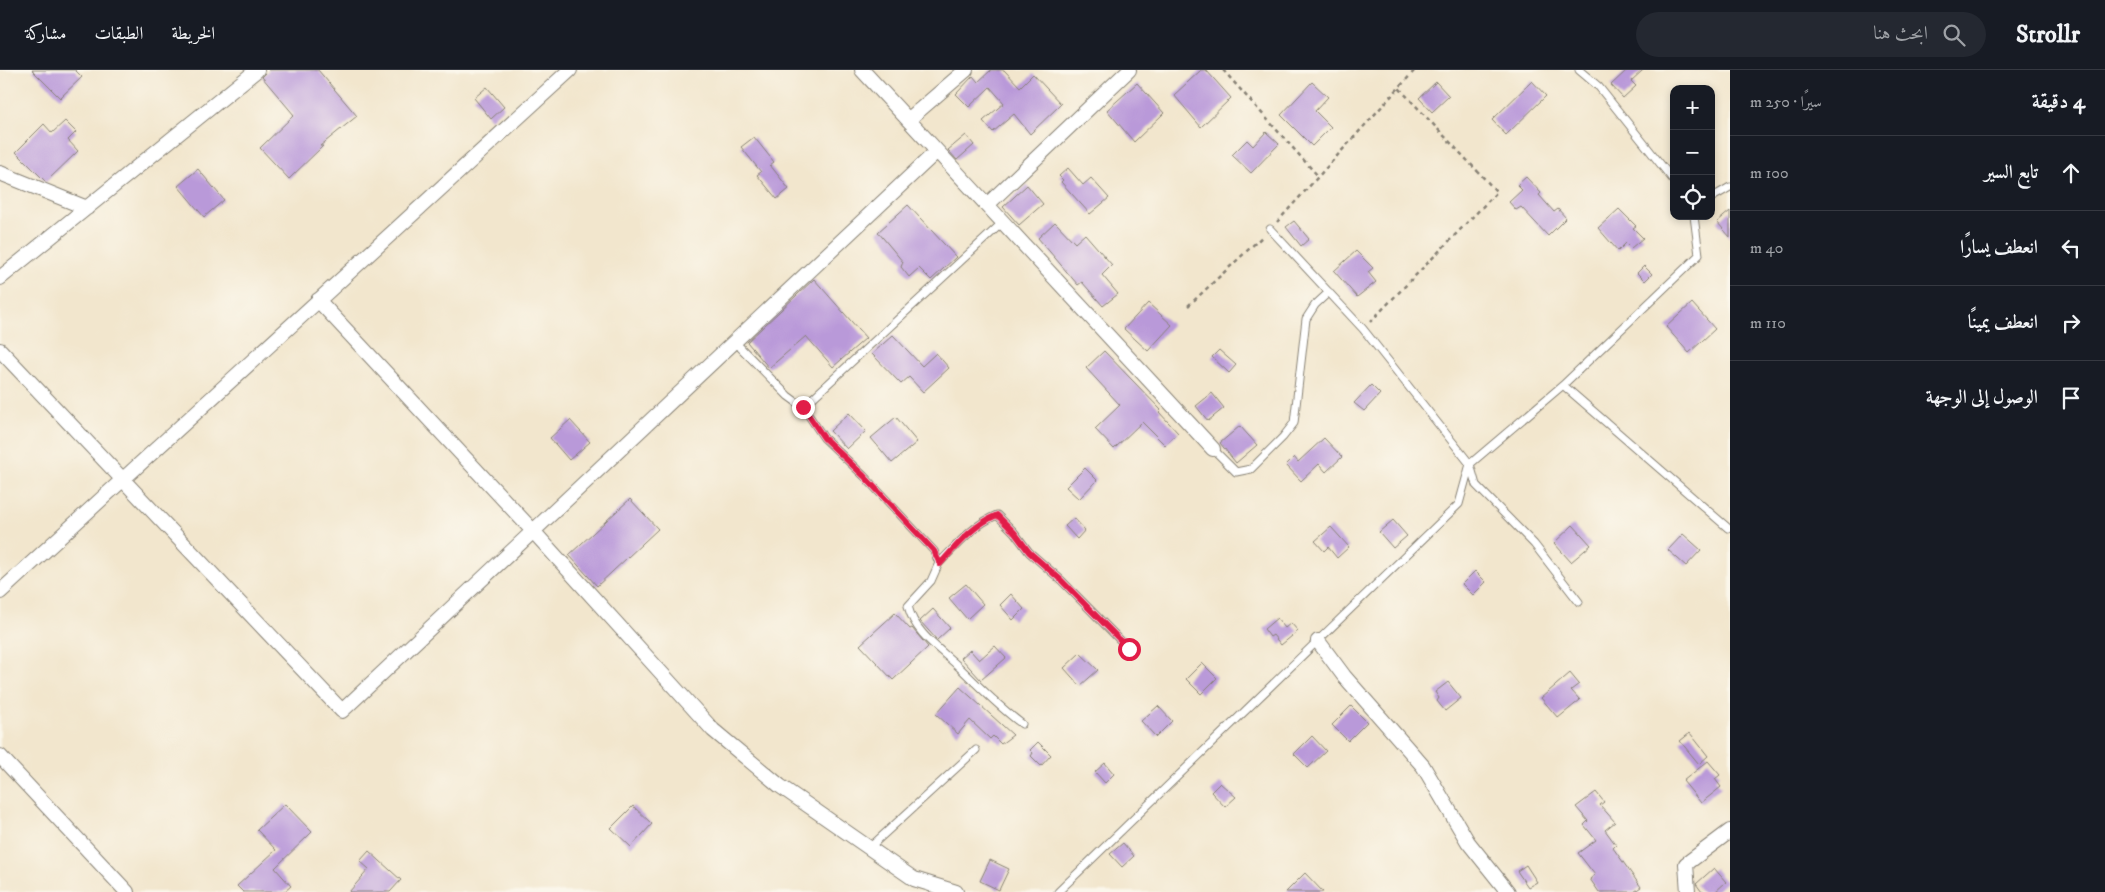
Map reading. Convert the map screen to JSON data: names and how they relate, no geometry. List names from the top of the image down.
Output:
{
  "page": {
    "header": "Strollr",
    "search": "ابحث هنا",
    "nav": ["الخريطة", "الطبقات", "مشاركة"],
    "heading": ["4 دقيقة", "سيرًا · 250 m"],
    "map_buttons": ["+", "−"],
    "list": [
      ["تابع السير", "100 m"],
      ["انعطف يسارًا", "40 m"],
      ["انعطف يمينًا", "110 m"],
      "الوصول إلى الوجهة"
    ]
  }
}
